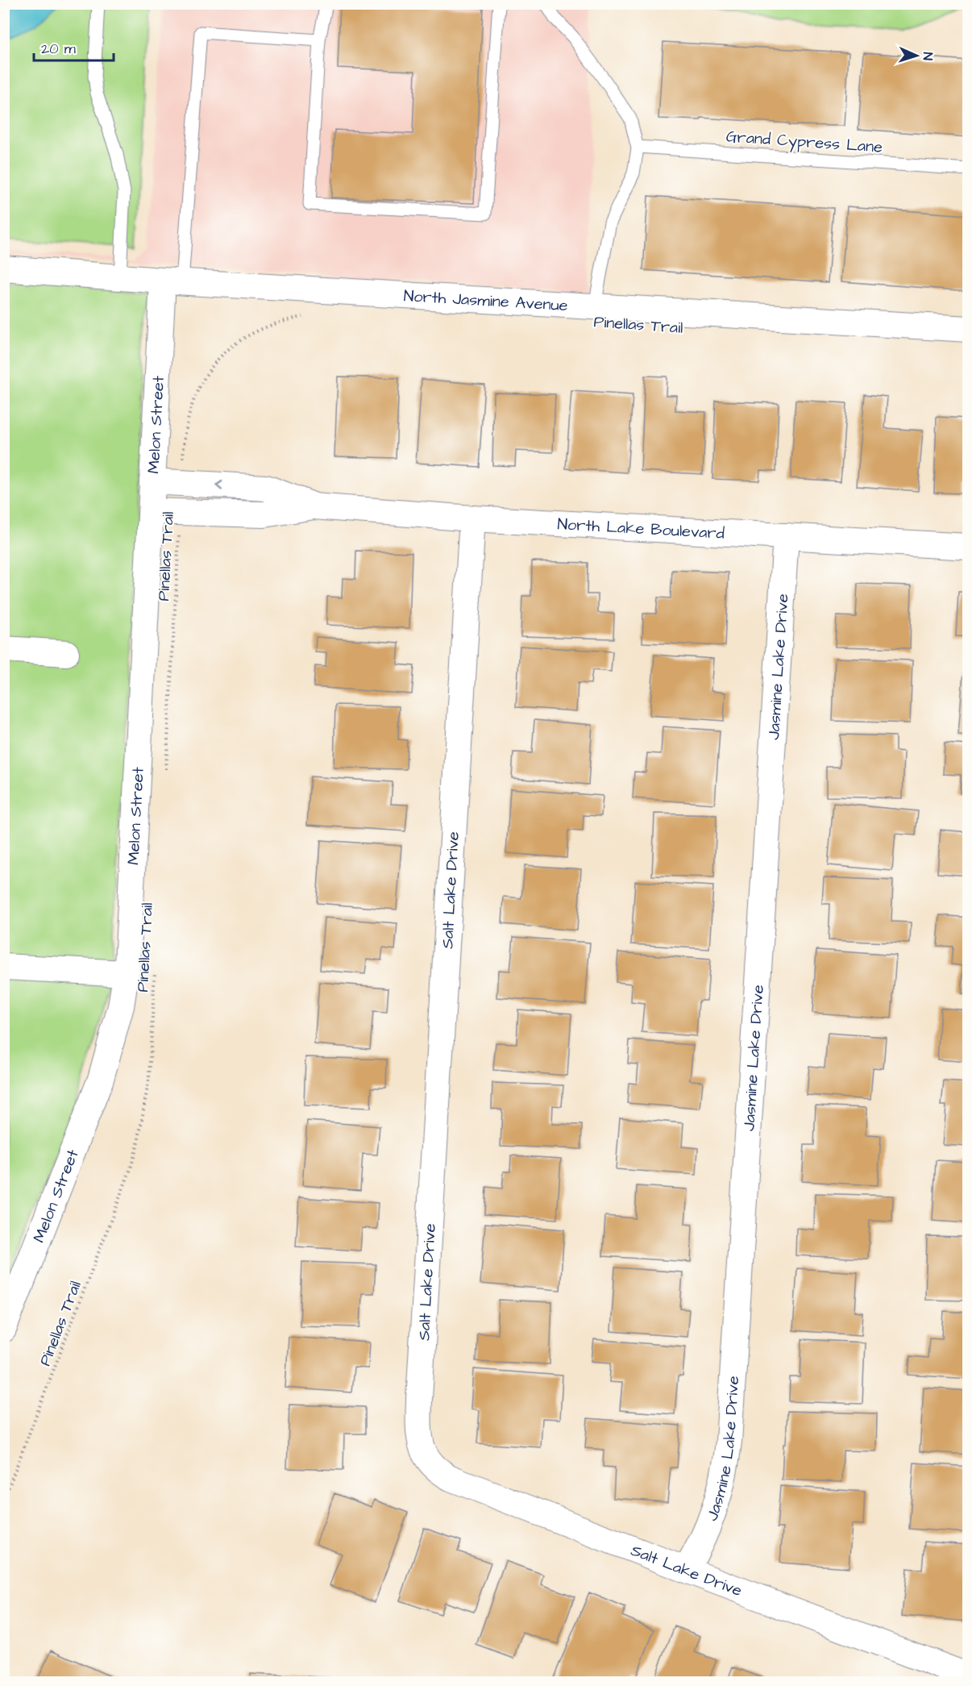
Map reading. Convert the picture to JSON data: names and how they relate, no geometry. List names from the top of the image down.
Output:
{
  "streets": {
    "street": [
      "North Jasmine Avenue",
      "Melon Street",
      "North Lake Boulevard",
      "Jasmine Lake Drive",
      "Salt Lake Drive"
    ],
    "lane": ["Grand Cypress Lane"],
    "path": ["Pinellas Trail"]
  },
  "crossings": [
    ["North Jasmine Avenue", "Melon Street"],
    ["Pinellas Trail", "North Lake Boulevard"],
    ["Melon Street", "North Lake Boulevard"],
    ["North Lake Boulevard", "Jasmine Lake Drive"],
    ["North Lake Boulevard", "Salt Lake Drive"],
    ["Jasmine Lake Drive", "Salt Lake Drive"]
  ],
  "scale_bar": "20 m",
  "north": "right"
}
